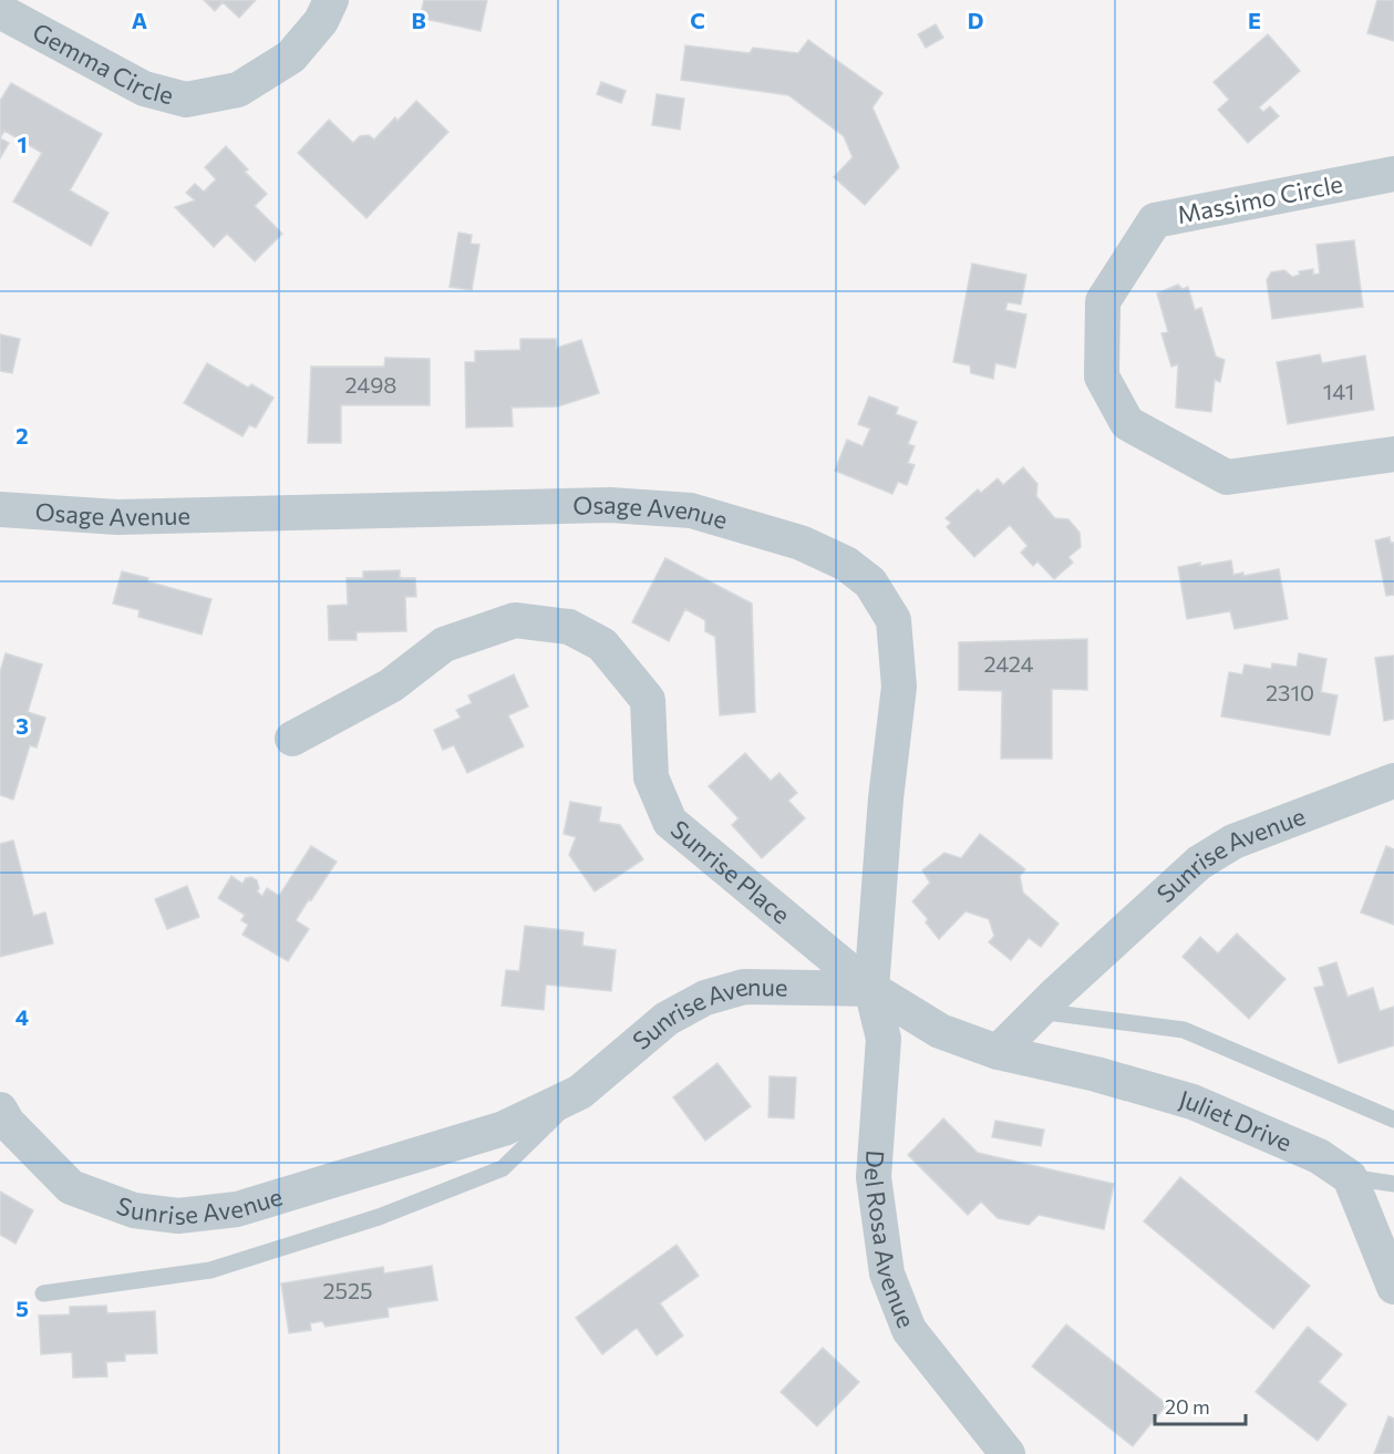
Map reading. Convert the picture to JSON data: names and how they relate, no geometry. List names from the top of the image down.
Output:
{
  "streets": {
    "street": [
      "Gemma Circle",
      "Massimo Circle",
      "Osage Avenue",
      "Sunrise Avenue",
      "Sunrise Place",
      "Juliet Drive",
      "Del Rosa Avenue"
    ]
  },
  "crossings": [
    ["Osage Avenue", "Sunrise Avenue"],
    ["Osage Avenue", "Sunrise Place"],
    ["Osage Avenue", "Del Rosa Avenue"],
    ["Sunrise Avenue", "Sunrise Place"],
    ["Sunrise Avenue", "Juliet Drive"],
    ["Sunrise Avenue", "Del Rosa Avenue"],
    ["Sunrise Place", "Del Rosa Avenue"]
  ],
  "house_numbers": [
    "2498",
    "141",
    "2424",
    "2310",
    "2525"
  ],
  "scale_bar": "20 m",
  "grid": {
    "columns": [
      "A",
      "B",
      "C",
      "D",
      "E"
    ],
    "rows": [
      "1",
      "2",
      "3",
      "4",
      "5"
    ]
  }
}
